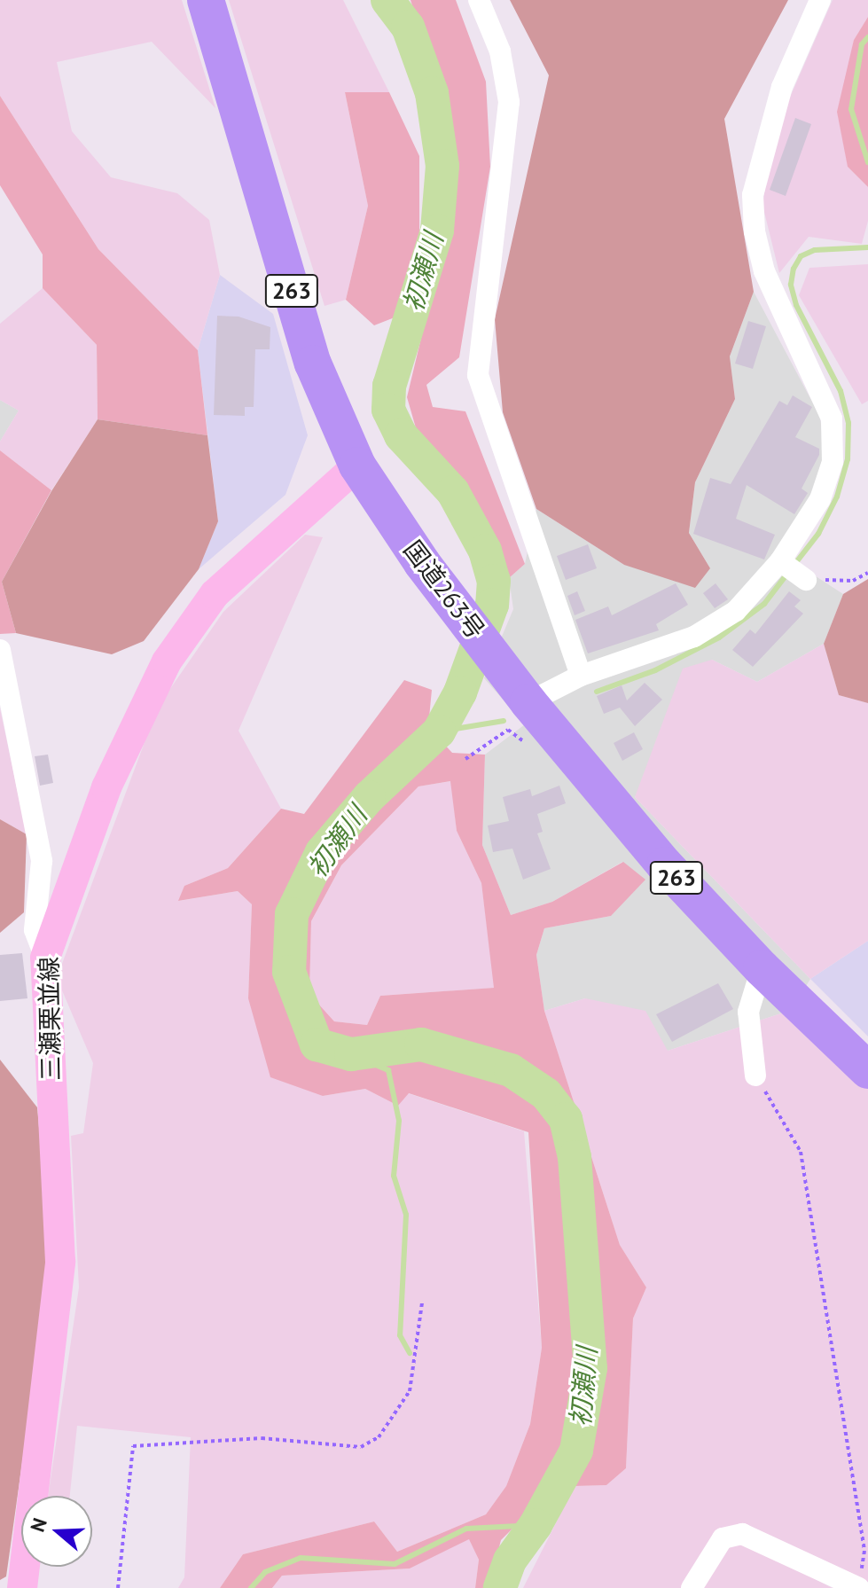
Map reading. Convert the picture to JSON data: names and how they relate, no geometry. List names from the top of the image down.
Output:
{
  "streets": {
    "highway": ["263", "国道263号"],
    "main road": ["三瀬栗並線"]
  },
  "crossings": [
    ["国道263号", "三瀬栗並線"]
  ],
  "water": ["初瀬川"],
  "north": "left"
}
